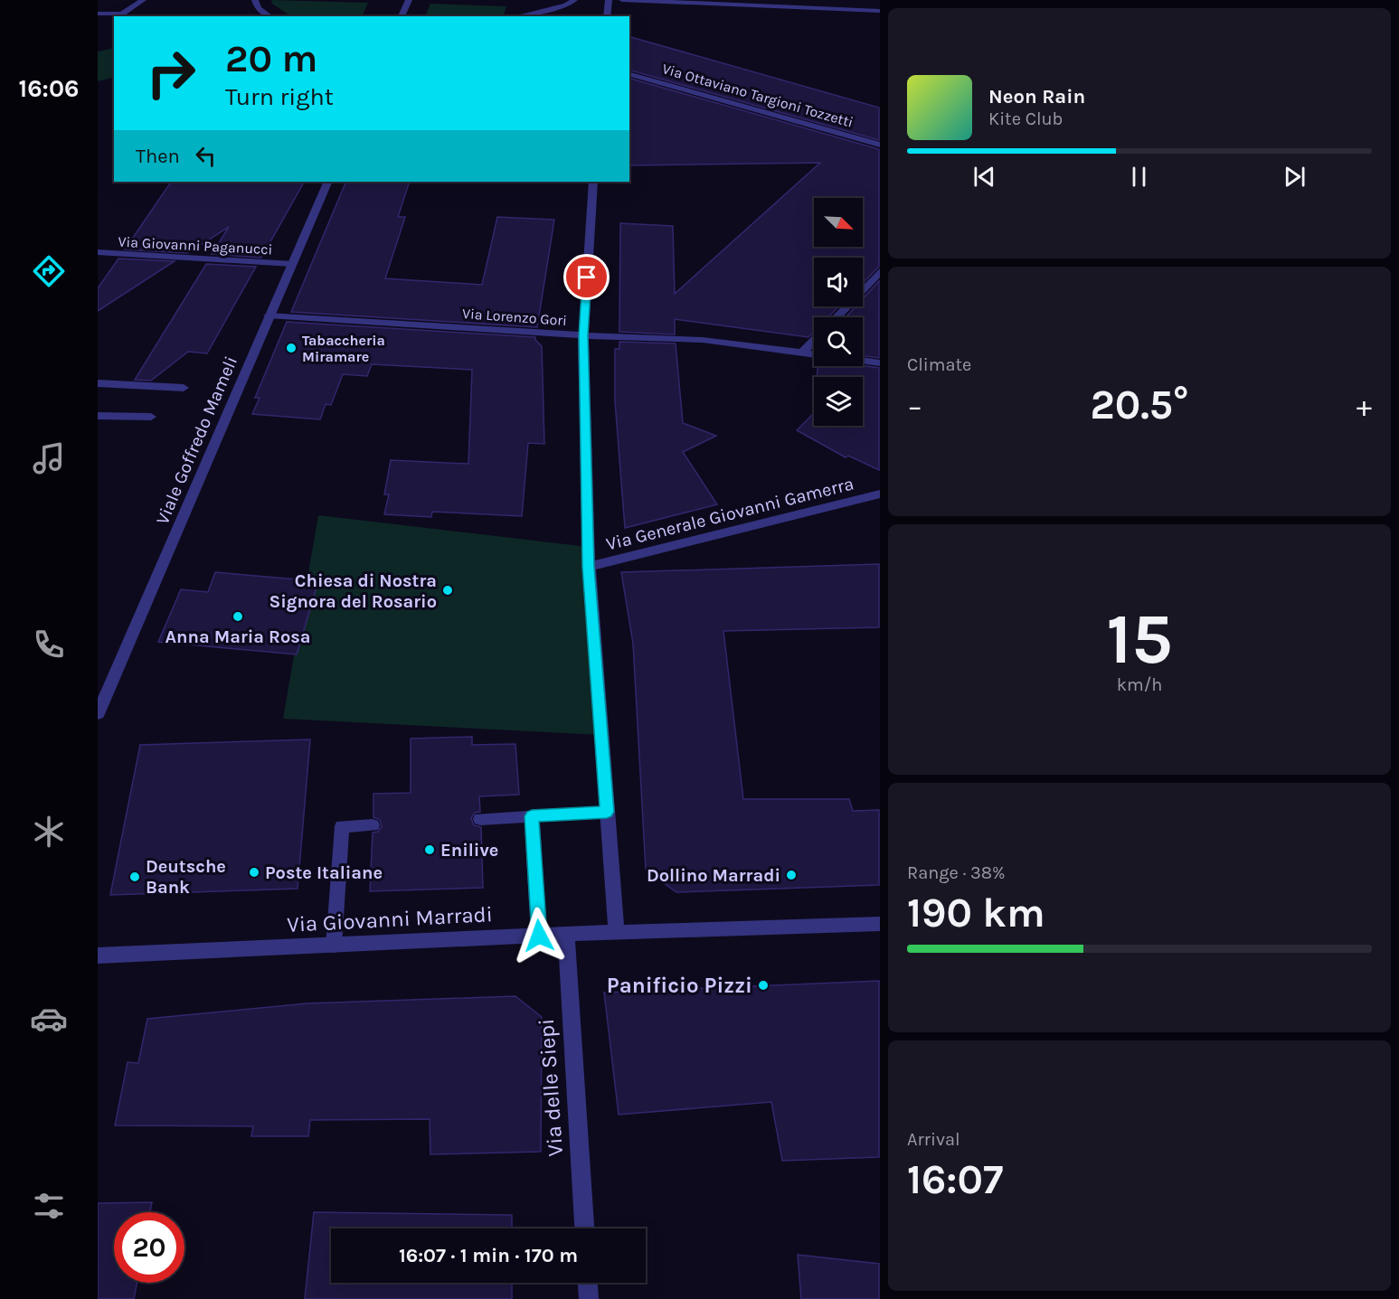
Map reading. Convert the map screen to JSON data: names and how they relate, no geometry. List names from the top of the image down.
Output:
{
  "streets": {
    "street": [
      "Via Ottaviano Targioni Tozzetti",
      "Via Giovanni Paganucci",
      "Via Lorenzo Gori",
      "Viale Goffredo Mameli",
      "Via Generale Giovanni Gamerra",
      "Via Giovanni Marradi",
      "Via delle Siepi"
    ]
  },
  "crossings": [
    ["Via Giovanni Paganucci", "Viale Goffredo Mameli"],
    ["Via Lorenzo Gori", "Viale Goffredo Mameli"],
    ["Via Giovanni Marradi", "Via delle Siepi"]
  ],
  "places": [
    "Tabaccheria Miramare",
    "Chiesa di Nostra Signora del Rosario",
    "Anna Maria Rosa",
    "Enilive",
    "Poste Italiane",
    "Dollino Marradi",
    "Deutsche Bank",
    "Panificio Pizzi"
  ],
  "north": "bottom right",
  "page": {
    "tabs": "16:06",
    "turn": ["20 m", "Turn right"],
    "song": ["Neon Rain", "Kite Club"],
    "then": "Then",
    "tile": [
      "Climate",
      ["15", "km/h"],
      ["Range · 38%", "190 km"],
      ["Arrival", "16:07"]
    ],
    "heat": ["−", "20.5°", "+"],
    "limit": "20",
    "trip": "16:07 · 1 min · 170 m"
  }
}
